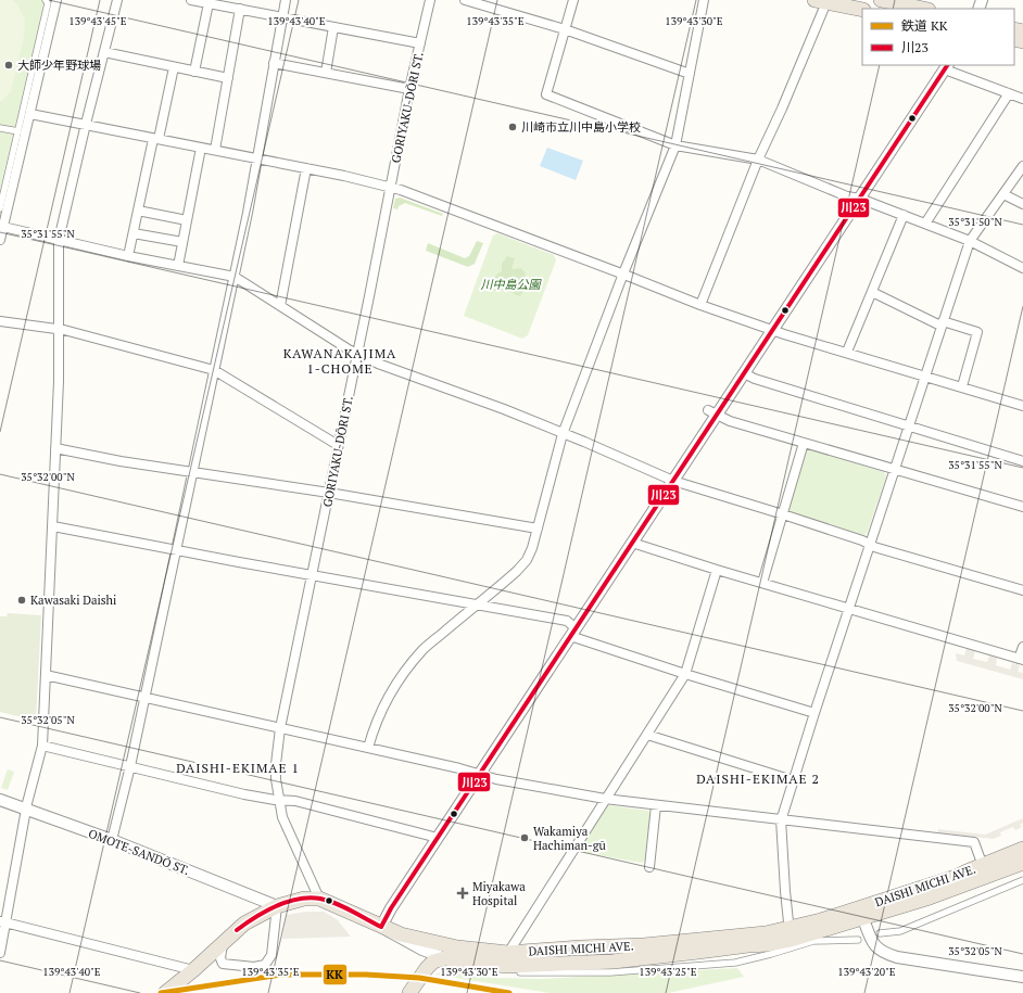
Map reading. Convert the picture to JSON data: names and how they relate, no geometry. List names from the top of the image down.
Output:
{
  "streets": {
    "highway": ["DAISHI MICHI AVE."],
    "street": ["GORIYAKU-DŌRI ST.", "OMOTE-SANDŌ ST."]
  },
  "crossings": [
    ["GORIYAKU-DŌRI ST.", "DAISHI MICHI AVE."],
    ["OMOTE-SANDŌ ST.", "DAISHI MICHI AVE."]
  ],
  "districts": ["KAWANAKAJIMA 1-CHOME", "DAISHI-EKIMAE 1", "DAISHI-EKIMAE 2"],
  "parks": ["川中島公園"],
  "places": {
    "other": [
      "大師少年野球場",
      "川崎市立川中島小学校",
      "Kawasaki Daishi",
      "Wakamiya Hachiman-gū"
    ],
    "health": ["Miyakawa Hospital"]
  },
  "lines": ["transit line 川23", "rail line KK"],
  "legend": ["鉄道 KK", "川23"],
  "coordinates": [
    "139°43'45\"E",
    "139°43'40\"E",
    "139°43'35\"E",
    "139°43'30\"E",
    "35°31'50\"N",
    "35°31'55\"N",
    "35°32'00\"N",
    "35°32'05\"N",
    "139°43'25\"E",
    "139°43'20\"E"
  ]
}
